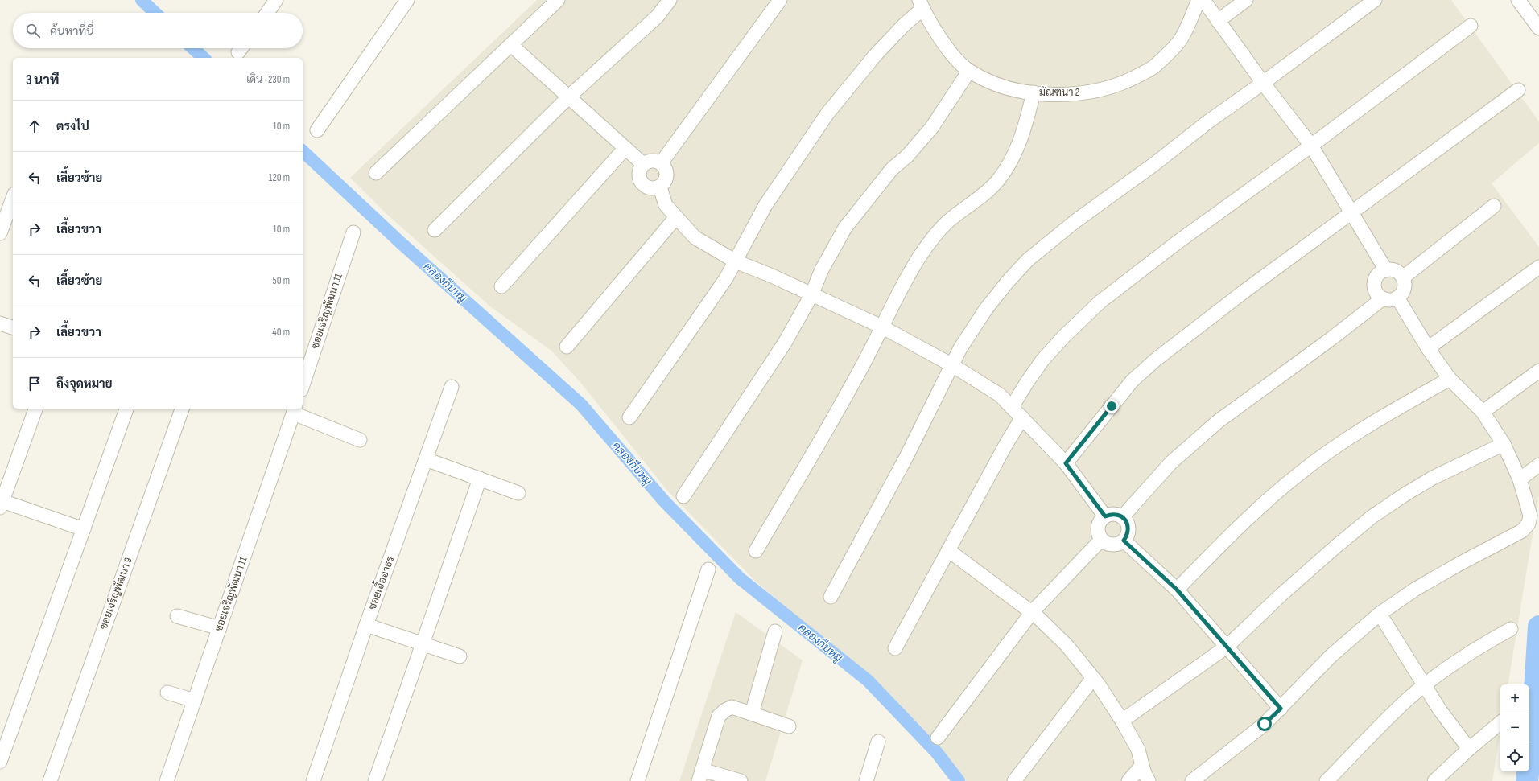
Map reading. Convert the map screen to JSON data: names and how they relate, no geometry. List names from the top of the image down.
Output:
{
  "streets": {
    "street": [
      "มัณฑนา 2",
      "ซอยเจริญพัฒนา 11",
      "ซอยเอิ้ออาธร",
      "ซอยเจริญพัฒนา 9"
    ]
  },
  "water": ["คลองกีบหมู"],
  "page": {
    "search": "ค้นหาที่นี่",
    "heading": ["3 นาที", "เดิน · 230 m"],
    "list": [
      ["ตรงไป", "10 m"],
      ["เลี้ยวซ้าย", "120 m"],
      ["เลี้ยวขวา", "10 m"],
      ["เลี้ยวซ้าย", "50 m"],
      ["เลี้ยวขวา", "40 m"],
      "ถึงจุดหมาย"
    ],
    "map_buttons": ["+", "−"]
  }
}
